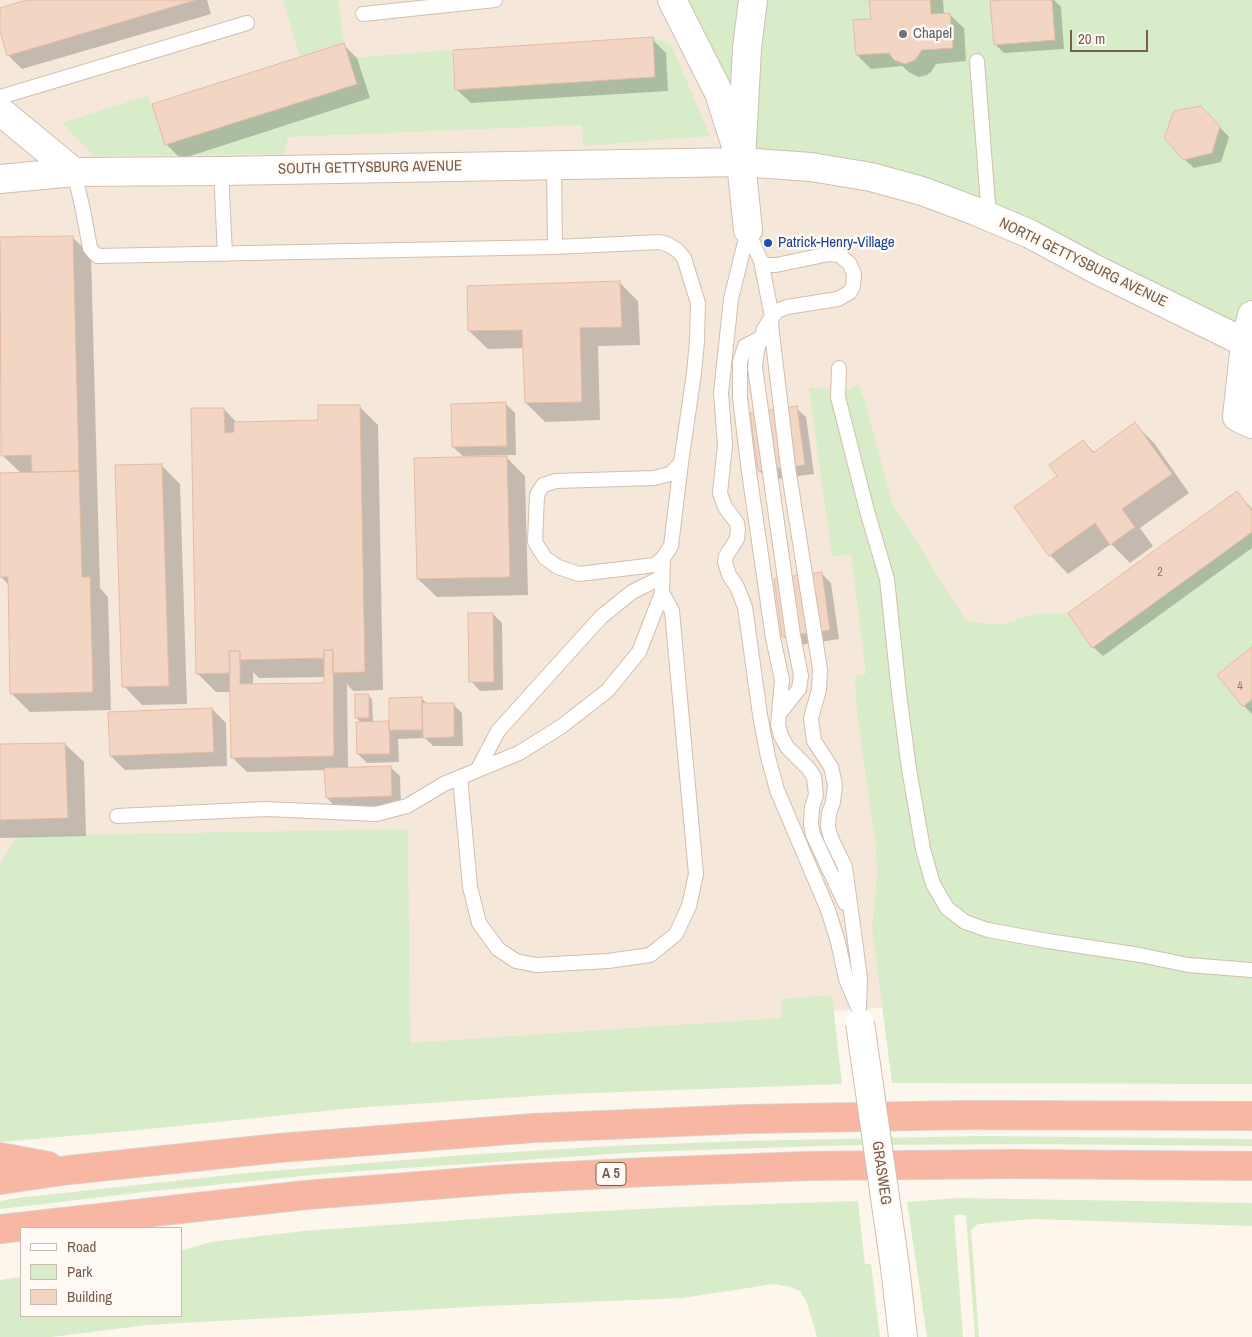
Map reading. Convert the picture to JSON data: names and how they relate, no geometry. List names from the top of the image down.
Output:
{
  "streets": {
    "highway": ["A 5"],
    "street": ["SOUTH GETTYSBURG AVENUE", "NORTH GETTYSBURG AVENUE", "GRASWEG"]
  },
  "crossings": [
    ["SOUTH GETTYSBURG AVENUE", "NORTH GETTYSBURG AVENUE"]
  ],
  "places": ["Chapel", "Patrick-Henry-Village"],
  "house_numbers": ["2", "4"],
  "legend": ["Road", "Park", "Building"],
  "scale_bar": "20 m"
}
